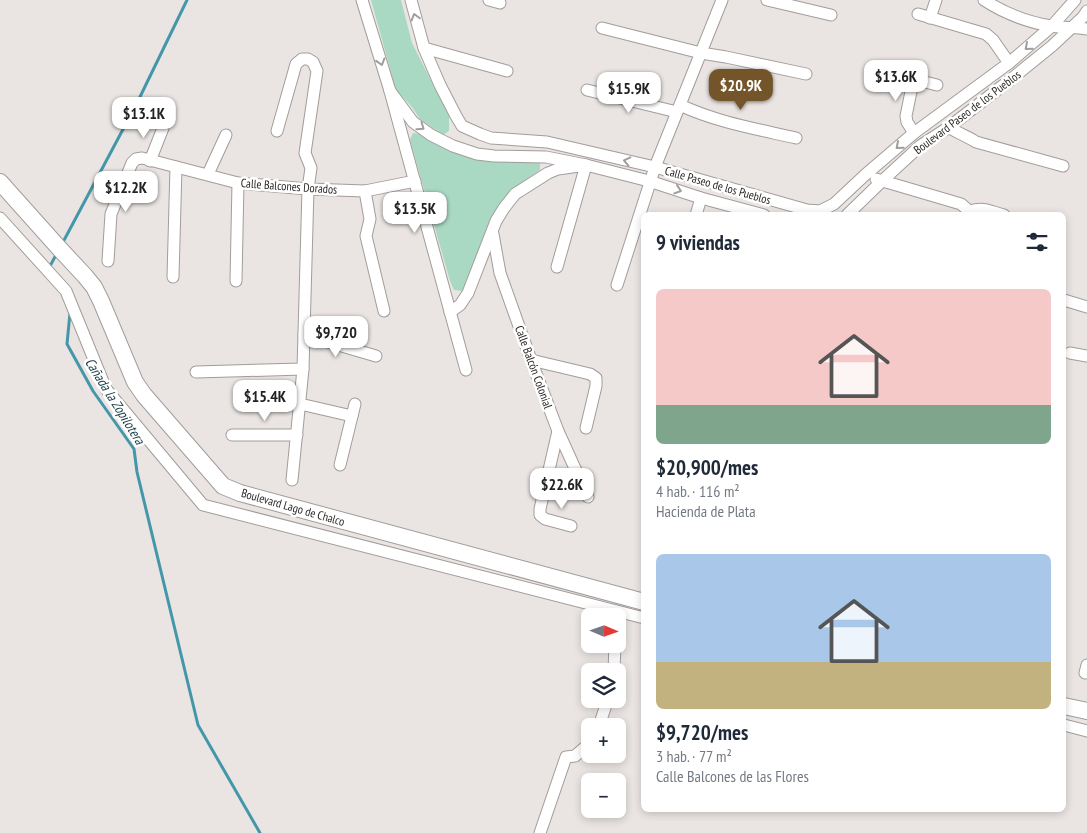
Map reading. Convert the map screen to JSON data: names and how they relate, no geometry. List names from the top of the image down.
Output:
{
  "streets": {
    "main road": ["Boulevard Lago de Chalco"],
    "street": [
      "Boulevard Paseo de los Pueblos",
      "Calle Paseo de los Pueblos",
      "Calle Balcones Dorados",
      "Calle Balcón Colonial"
    ]
  },
  "water": ["Cañada la Zopilotera"],
  "north": "right",
  "page": {
    "price": [
      "$13.6K",
      "$20.9K",
      "$15.9K",
      "$13.1K",
      "$12.2K",
      "$13.5K",
      "$9,720",
      "$15.4K",
      "$22.6K"
    ],
    "heading": "9 viviendas",
    "list": [
      {
        "name": "$20,900/mes",
        "note": "4 hab. · 116 m² · Hacienda de Plata"
      },
      {
        "name": "$9,720/mes",
        "note": "3 hab. · 77 m² · Calle Balcones de las Flores"
      }
    ],
    "map_buttons": ["+", "−"]
  }
}
